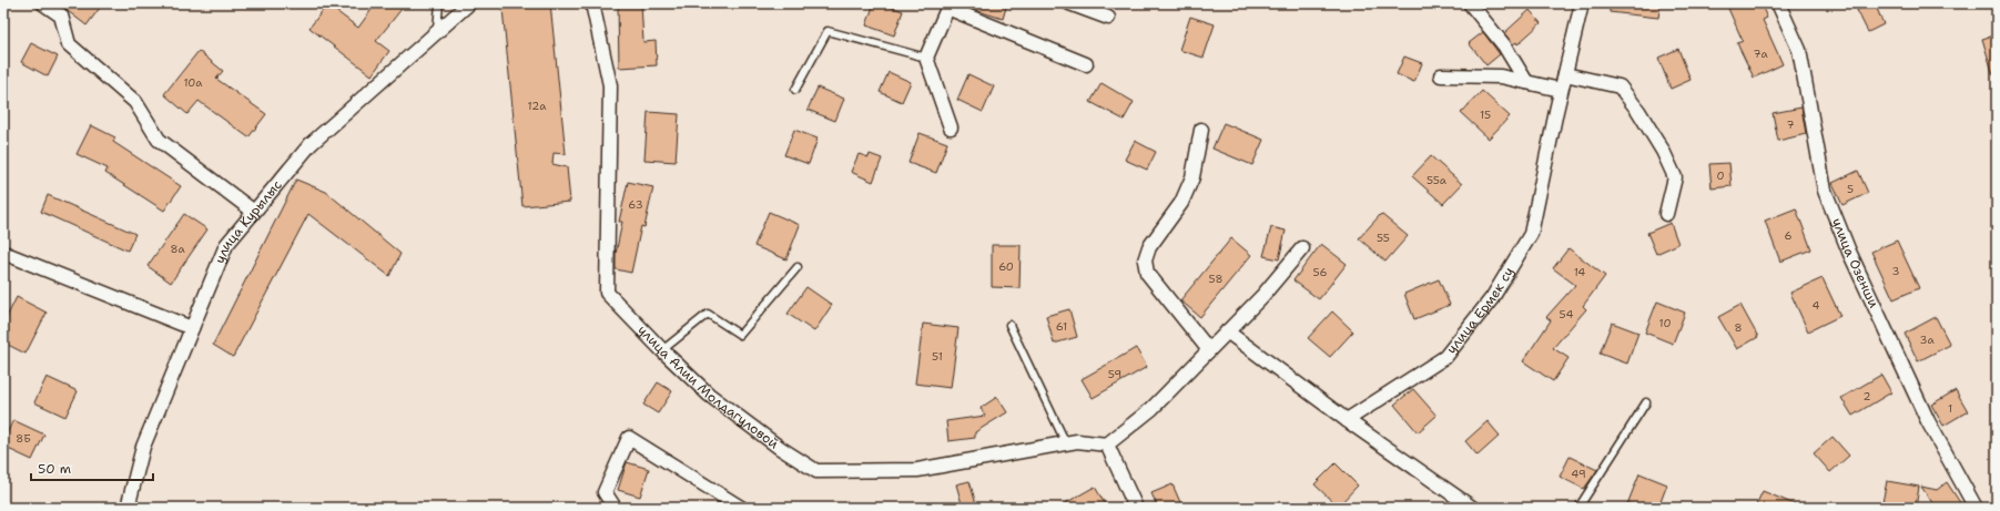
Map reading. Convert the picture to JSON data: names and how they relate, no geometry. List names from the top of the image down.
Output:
{
  "streets": {
    "street": [
      "улица Курылыс",
      "улица Озенши",
      "улица Ермек су",
      "улица Алии Молдагуловой"
    ]
  },
  "house_numbers": [
    "7а",
    "10а",
    "12а",
    "15",
    "7",
    "0",
    "55а",
    "5",
    "63",
    "6",
    "55",
    "8а",
    "60",
    "3",
    "56",
    "14",
    "58",
    "4",
    "54",
    "10",
    "61",
    "8",
    "3а",
    "51",
    "59",
    "2",
    "1",
    "8Б",
    "49"
  ],
  "scale_bar": "50 m"
}
